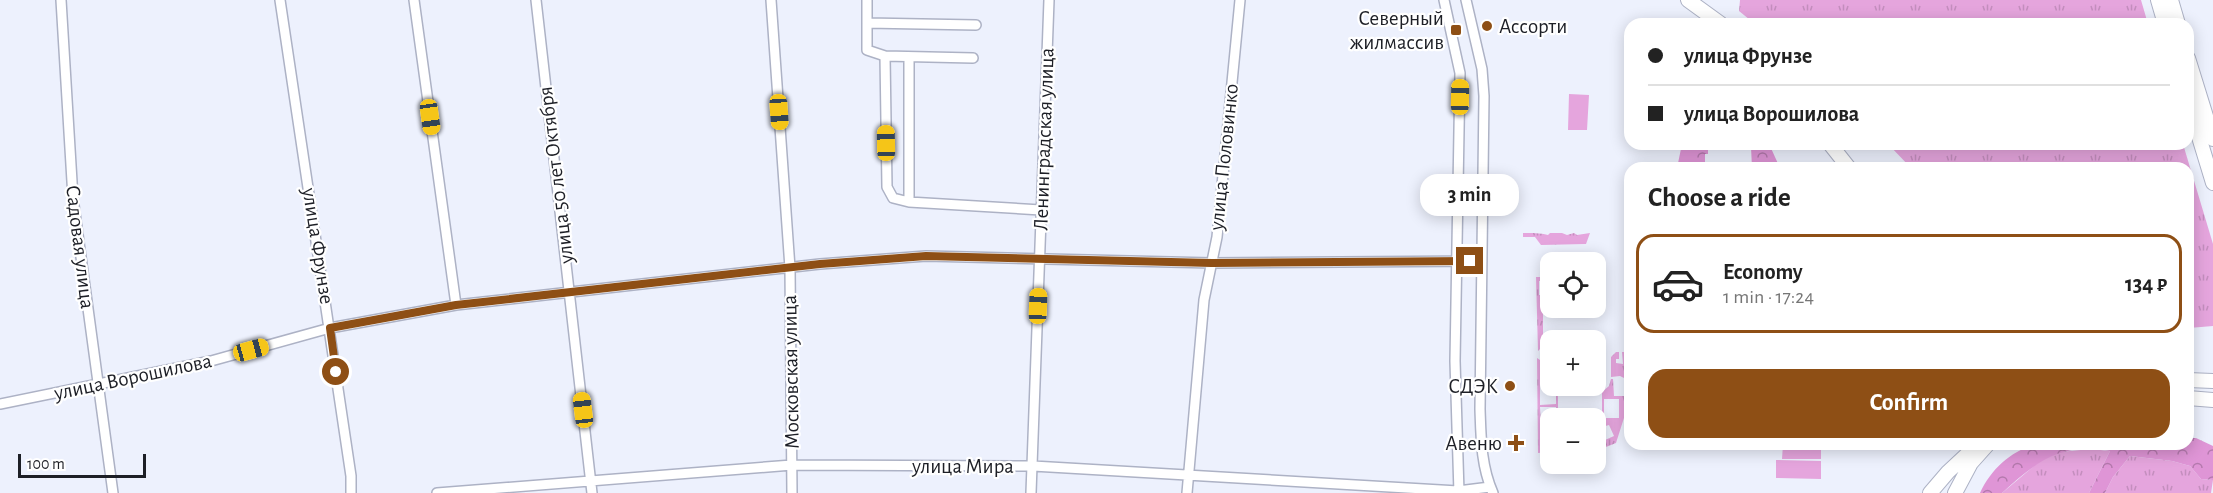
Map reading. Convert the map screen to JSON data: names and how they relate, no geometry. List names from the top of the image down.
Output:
{
  "streets": {
    "street": [
      "Ленинградская улица",
      "улица Половинко",
      "улица 50 лет Октября",
      "улица Фрунзе",
      "Садовая улица",
      "Московская улица",
      "улица Ворошилова",
      "улица Мира"
    ]
  },
  "crossings": [
    ["Ленинградская улица", "улица Ворошилова"],
    ["Ленинградская улица", "улица Мира"],
    ["улица Половинко", "улица Ворошилова"],
    ["улица Половинко", "улица Мира"],
    ["улица 50 лет Октября", "улица Ворошилова"],
    ["улица 50 лет Октября", "улица Мира"],
    ["улица Фрунзе", "улица Ворошилова"],
    ["Садовая улица", "улица Ворошилова"],
    ["Московская улица", "улица Ворошилова"],
    ["Московская улица", "улица Мира"]
  ],
  "places": {
    "other": ["Ассорти", "СДЭК"],
    "transit": ["Северный жилмассив"],
    "health": ["Авеню"]
  },
  "scale_bar": "100 m",
  "page": {
    "banner": ["улица Фрунзе", "улица Ворошилова"],
    "heading": "Choose a ride",
    "bubble": "3 min",
    "list": [
      {
        "name": "Economy",
        "note": "1 min · 17:24",
        "value": "134 ₽"
      }
    ],
    "map_buttons": ["+", "−"],
    "buttons": "Confirm",
    "scale": "100 m"
  }
}
